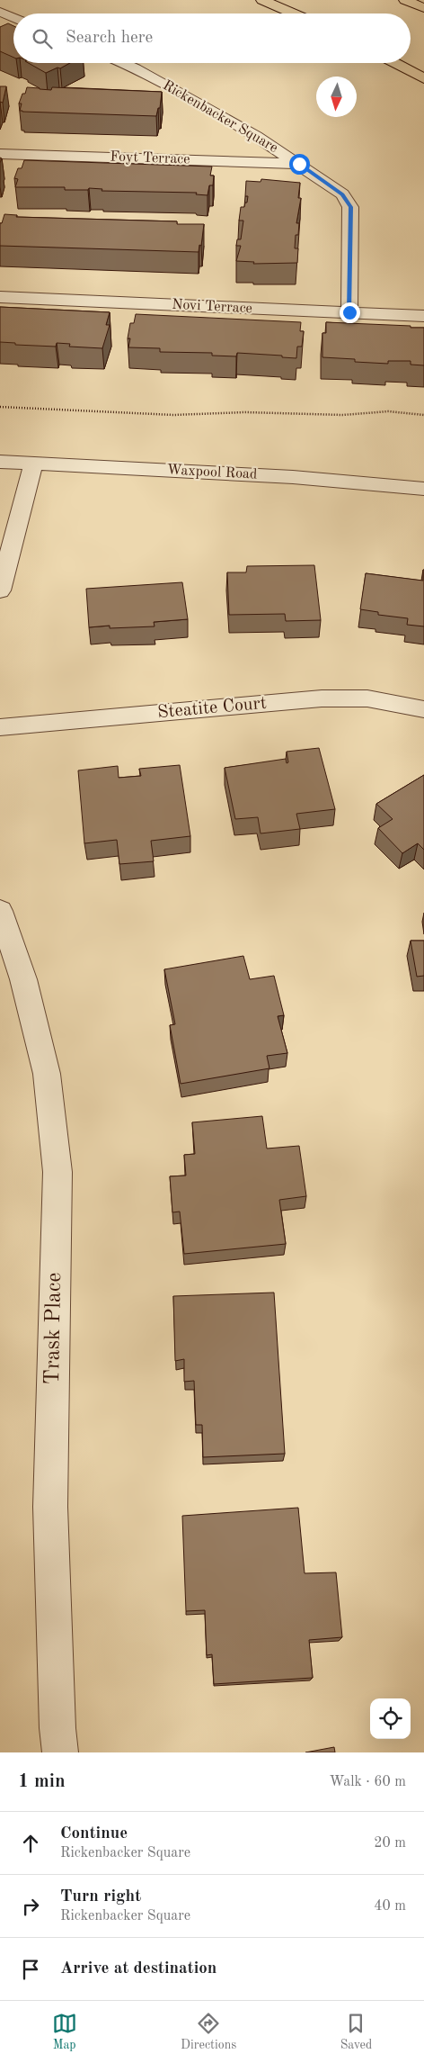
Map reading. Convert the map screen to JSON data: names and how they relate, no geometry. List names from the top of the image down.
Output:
{
  "streets": {
    "street": [
      "Rickenbacker Square",
      "Foyt Terrace",
      "Novi Terrace",
      "Waxpool Road",
      "Steatite Court",
      "Trask Place"
    ]
  },
  "crossings": [
    ["Rickenbacker Square", "Foyt Terrace"],
    ["Rickenbacker Square", "Novi Terrace"]
  ],
  "north": "bottom",
  "page": {
    "search": "Search here",
    "heading": ["1 min", "Walk · 60 m"],
    "list": [
      ["Continue", "Rickenbacker Square", "20 m"],
      ["Turn right", "Rickenbacker Square", "40 m"],
      "Arrive at destination"
    ],
    "nav": ["Map", "Directions", "Saved"]
  }
}
